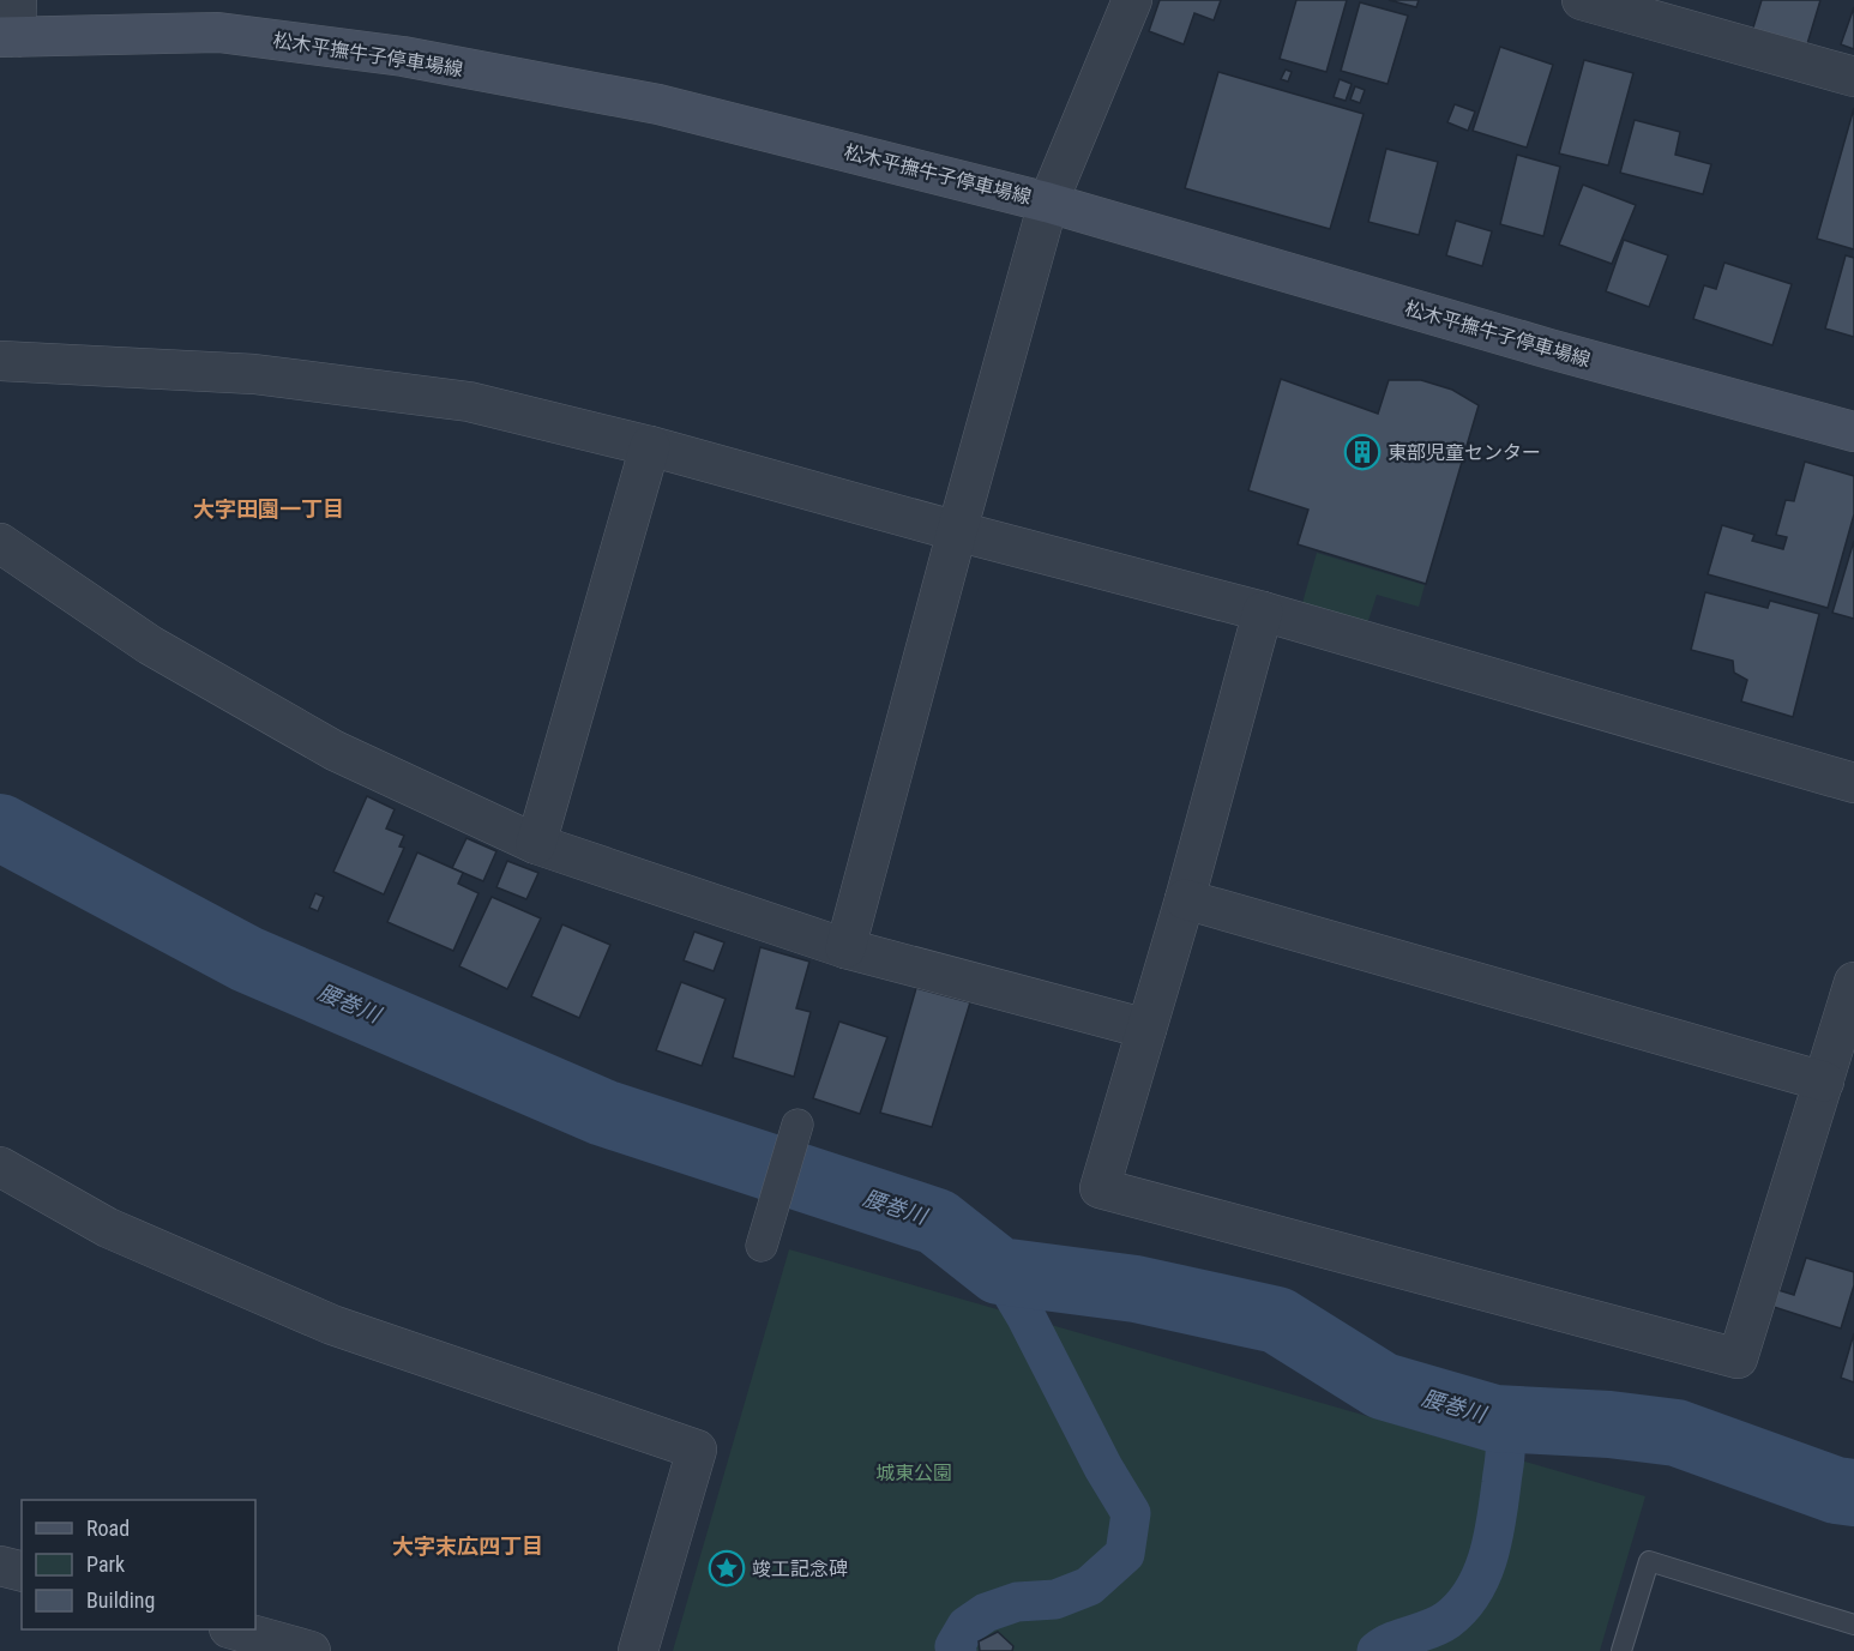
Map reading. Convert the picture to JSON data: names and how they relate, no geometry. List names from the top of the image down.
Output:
{
  "streets": {
    "main road": ["松木平撫牛子停車場線"]
  },
  "districts": ["大字田園一丁目", "大字末広四丁目"],
  "water": ["腰巻川"],
  "parks": ["城東公園"],
  "places": {
    "building": ["東部児童センター"],
    "place": ["竣工記念碑"]
  },
  "legend": ["Road", "Park", "Building"]
}
